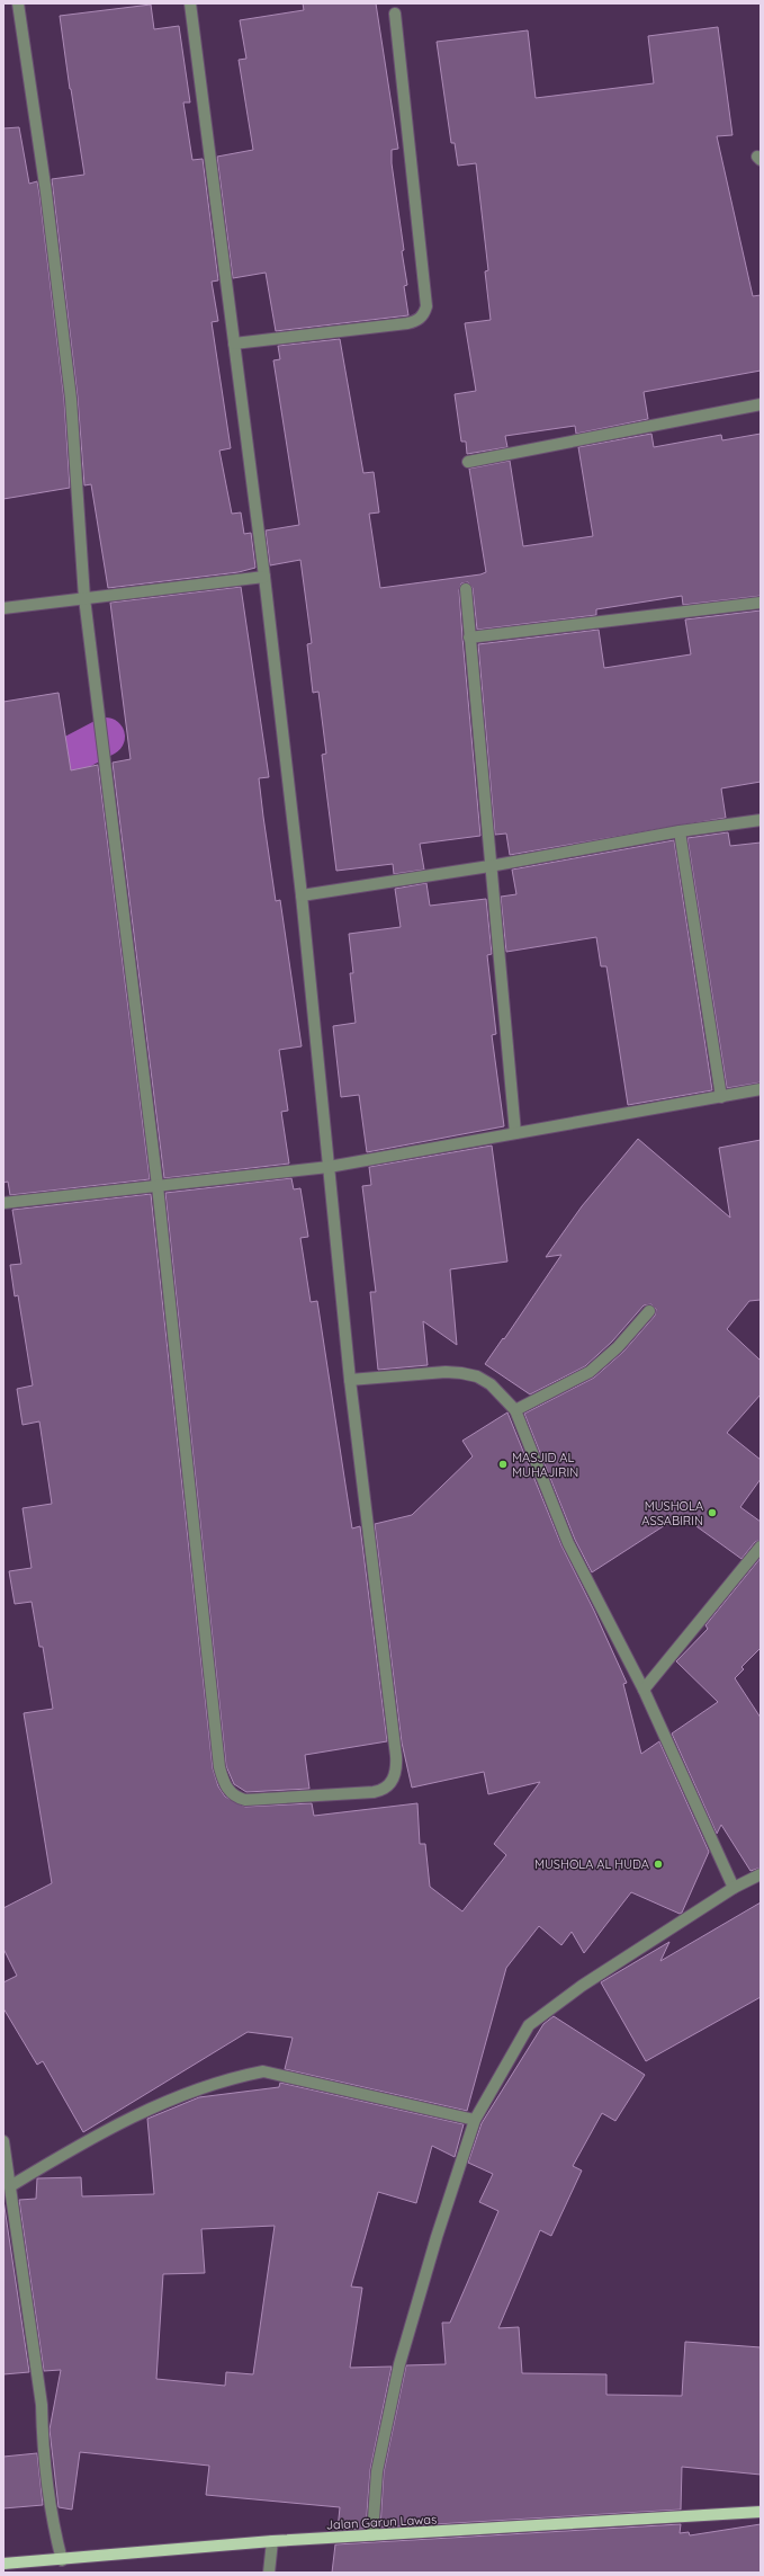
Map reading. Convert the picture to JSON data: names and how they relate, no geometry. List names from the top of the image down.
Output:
{
  "streets": {
    "main road": ["Jalan Garun Lawas"]
  },
  "places": ["MASJID AL MUHAJIRIN", "MUSHOLA ASSABIRIN", "MUSHOLA AL HUDA"]
}
